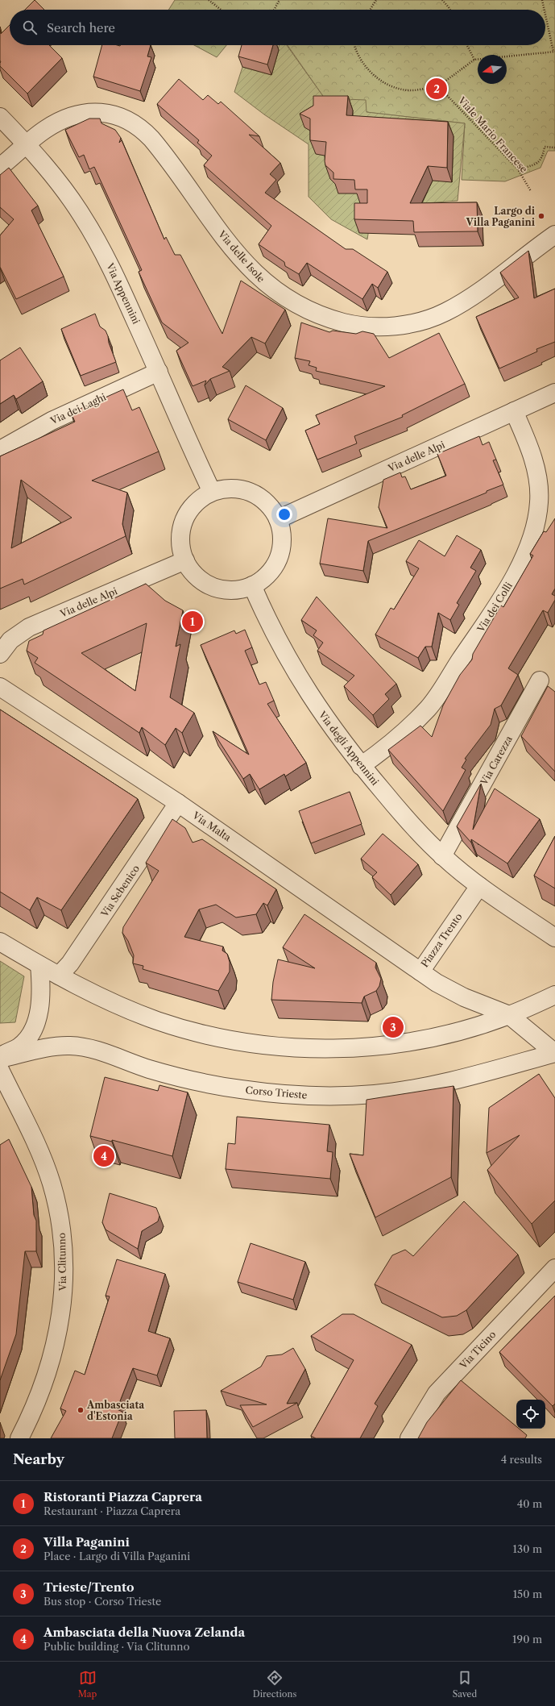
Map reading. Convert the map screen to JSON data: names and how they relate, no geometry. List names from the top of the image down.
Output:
{
  "streets": {
    "street": [
      "Via delle Isole",
      "Via Appennini",
      "Via dei Laghi",
      "Via delle Alpi",
      "Via dei Colli",
      "Via degli Appennini",
      "Via Carezza",
      "Via Malta",
      "Via Sebenico",
      "Piazza Trento",
      "Corso Trieste",
      "Via Clitunno",
      "Via Ticino"
    ],
    "path": ["Viale Mario Francese"]
  },
  "crossings": [
    ["Via delle Isole", "Via Appennini"],
    ["Via Appennini", "Via dei Laghi"],
    ["Via Appennini", "Via delle Alpi"],
    ["Via Appennini", "Via degli Appennini"],
    ["Via delle Alpi", "Via dei Colli"],
    ["Via delle Alpi", "Via degli Appennini"],
    ["Via dei Colli", "Via degli Appennini"],
    ["Via degli Appennini", "Via Carezza"],
    ["Via degli Appennini", "Piazza Trento"],
    ["Via Malta", "Via Sebenico"],
    ["Via Malta", "Piazza Trento"],
    ["Piazza Trento", "Corso Trieste"]
  ],
  "places": ["Largo di Villa Paganini", "Ambasciata d'Estonia"],
  "north": "left",
  "page": {
    "search": "Search here",
    "pins": [
      "2",
      "1",
      "3",
      "4"
    ],
    "heading": ["Nearby", "4 results"],
    "list": [
      {
        "mark": "1",
        "name": "Ristoranti Piazza Caprera",
        "note": "Restaurant · Piazza Caprera",
        "value": "40 m"
      },
      {
        "mark": "2",
        "name": "Villa Paganini",
        "note": "Place · Largo di Villa Paganini",
        "value": "130 m"
      },
      {
        "mark": "3",
        "name": "Trieste/Trento",
        "note": "Bus stop · Corso Trieste",
        "value": "150 m"
      },
      {
        "mark": "4",
        "name": "Ambasciata della Nuova Zelanda",
        "note": "Public building · Via Clitunno",
        "value": "190 m"
      }
    ],
    "nav": ["Map", "Directions", "Saved"]
  }
}
